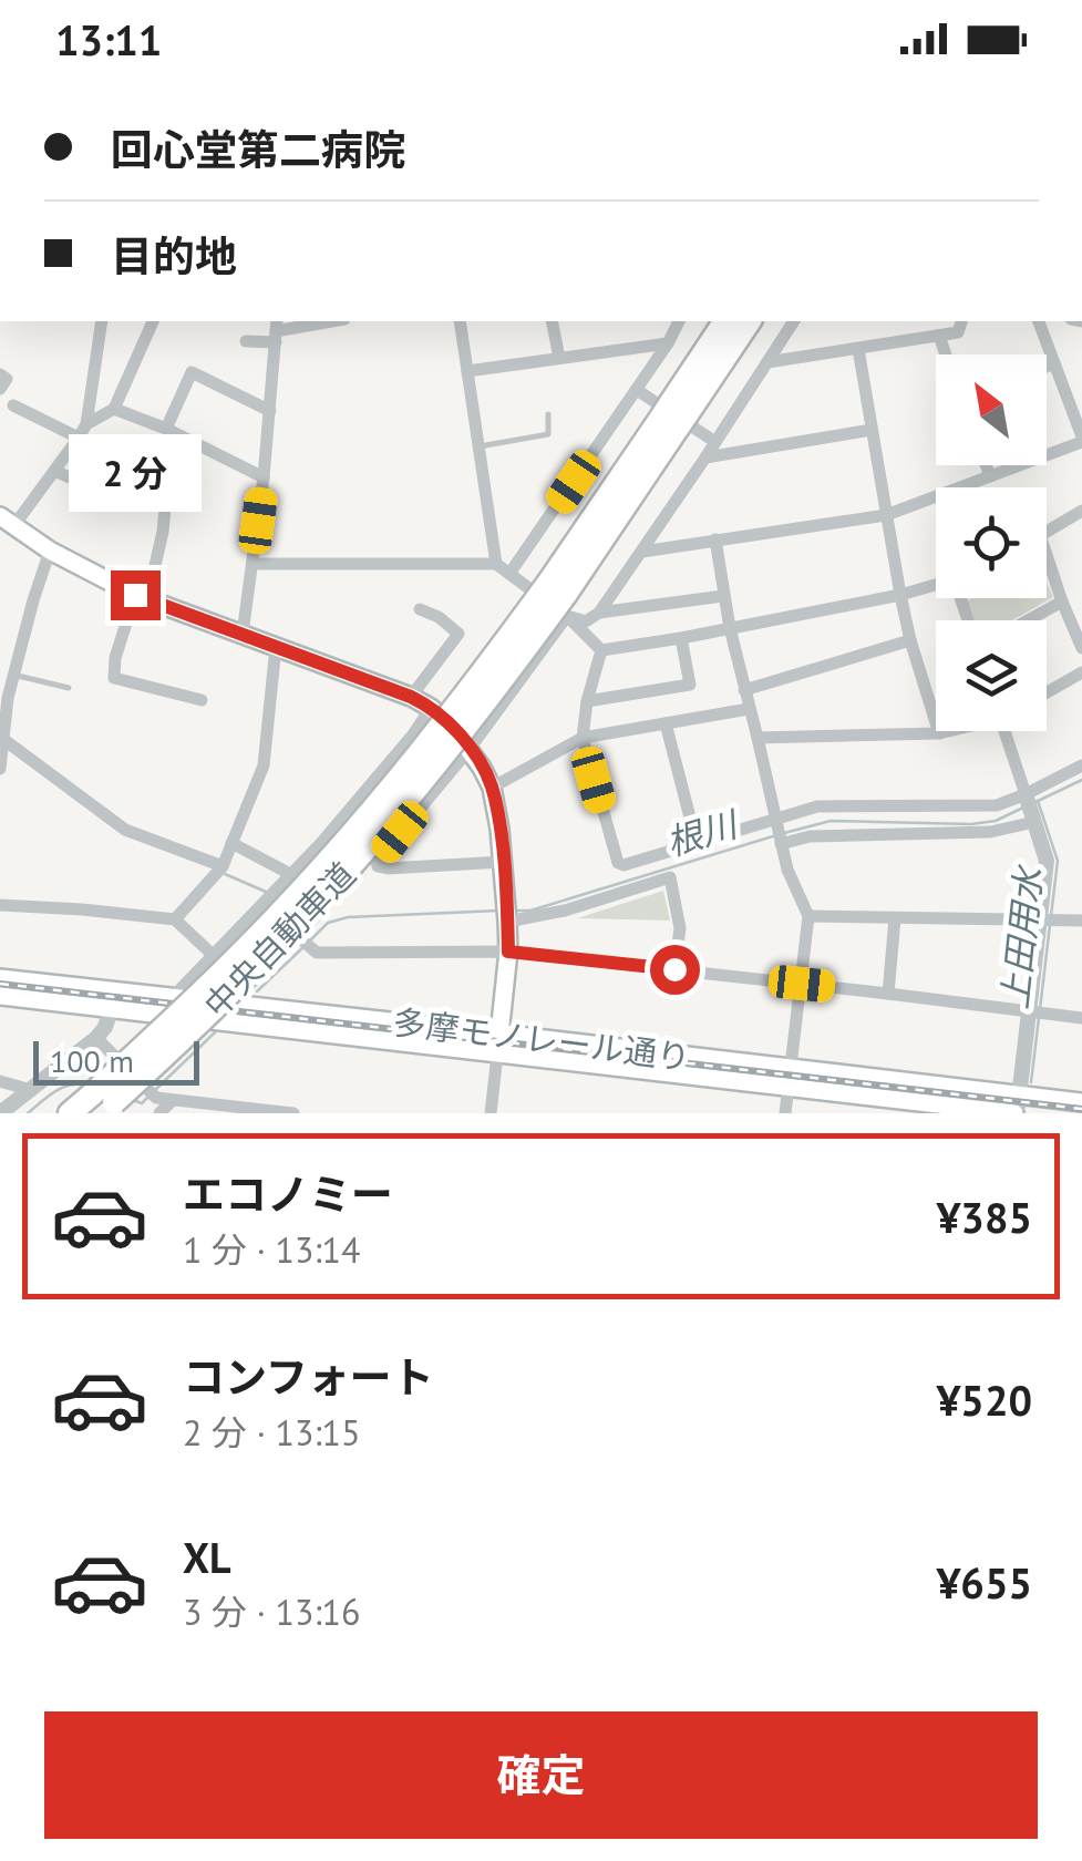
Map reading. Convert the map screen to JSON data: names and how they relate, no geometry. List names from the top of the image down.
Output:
{
  "streets": {
    "highway": ["中央自動車道"],
    "main road": ["多摩モノレール通り"]
  },
  "water": ["根川", "上田用水"],
  "scale_bar": "100 m",
  "north": "top left",
  "page": {
    "status": "13:11",
    "banner": ["回心堂第二病院", "目的地"],
    "bubble": "2 分",
    "scale": "100 m",
    "list": [
      {
        "name": "エコノミー",
        "note": "1 分 · 13:14",
        "value": "¥385"
      },
      {
        "name": "コンフォート",
        "note": "2 分 · 13:15",
        "value": "¥520"
      },
      {
        "name": "XL",
        "note": "3 分 · 13:16",
        "value": "¥655"
      }
    ],
    "buttons": "確定"
  }
}
